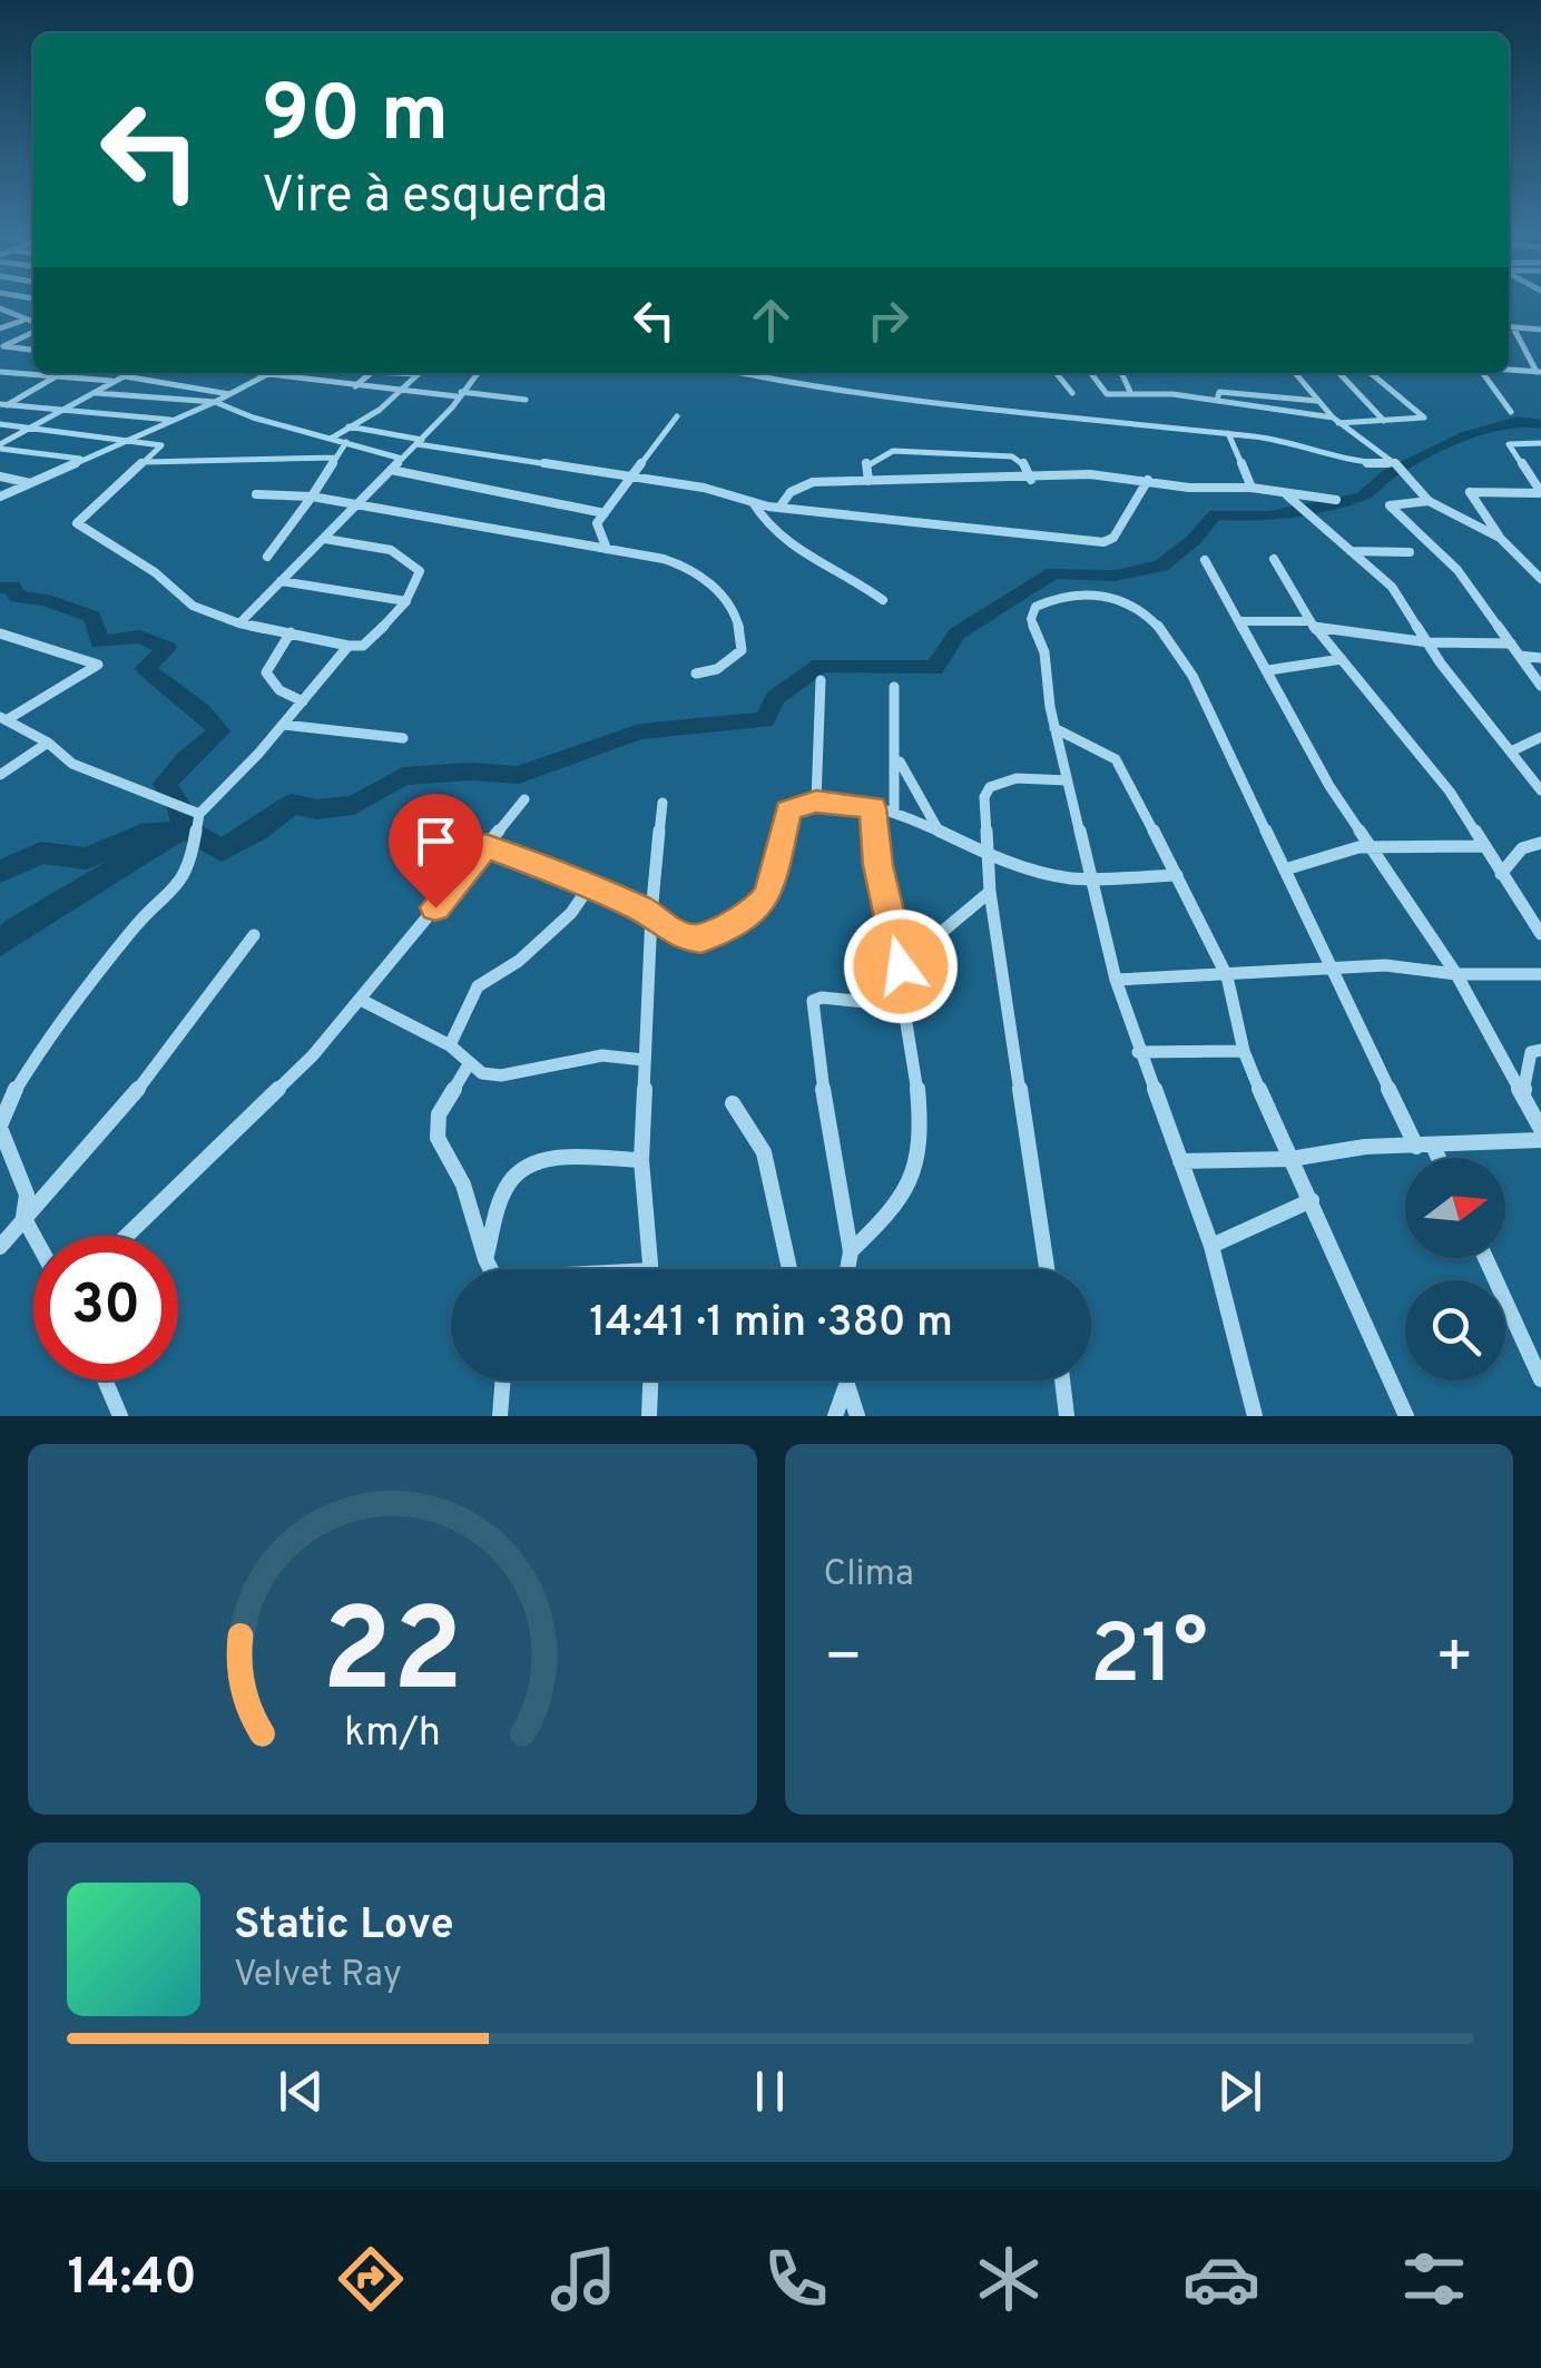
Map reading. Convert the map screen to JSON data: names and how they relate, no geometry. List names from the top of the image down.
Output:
{
  "north": "right",
  "page": {
    "turn": ["90 m", "Vire à esquerda"],
    "limit": "30",
    "trip": "14:41 · 1 min · 380 m",
    "tile": "Clima",
    "heat": ["−", "21°", "+"],
    "song": ["Static Love", "Velvet Ray"],
    "tabs": "14:40",
    "gauge": ["22", "km/h"]
  }
}
